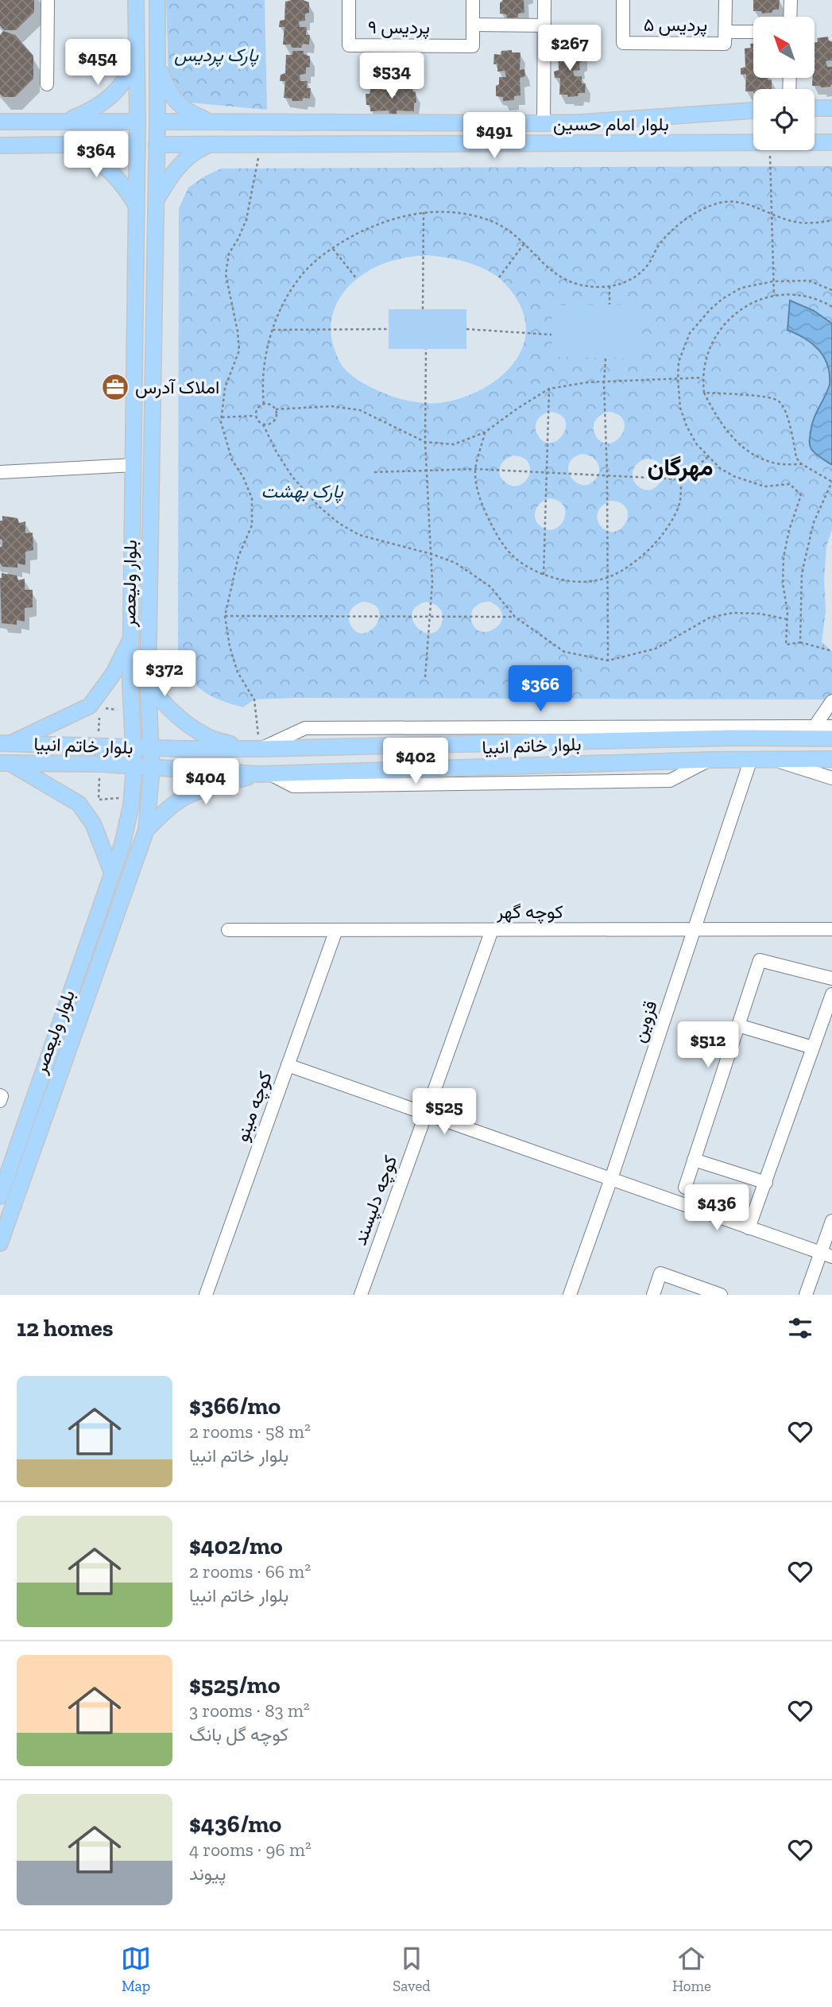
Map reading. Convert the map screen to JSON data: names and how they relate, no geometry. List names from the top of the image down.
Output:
{
  "streets": {
    "main road": ["بلوار امام حسین", "بلوار ولیعصر", "بلوار خاتم انبیا"],
    "street": [
      "پردیس ۵",
      "پردیس ۹",
      "کوچه گهر",
      "قزوین",
      "کوچه مینو",
      "کوچه دلپسند"
    ]
  },
  "crossings": [
    ["بلوار امام حسین", "بلوار ولیعصر"],
    ["بلوار ولیعصر", "بلوار خاتم انبیا"],
    ["بلوار خاتم انبیا", "قزوین"],
    ["کوچه گهر", "قزوین"],
    ["کوچه گهر", "کوچه مینو"],
    ["کوچه گهر", "کوچه دلپسند"]
  ],
  "districts": ["مهرگان"],
  "parks": ["پارک پردیس", "پارک بهشت"],
  "places": {
    "office": ["املاک آدرس"]
  },
  "north": "top left",
  "page": {
    "price": [
      "$267",
      "$454",
      "$534",
      "$491",
      "$364",
      "$372",
      "$366",
      "$402",
      "$404",
      "$512",
      "$525",
      "$436"
    ],
    "heading": "12 homes",
    "list": [
      {
        "name": "$366/mo",
        "note": "2 rooms · 58 m² · بلوار خاتم انبیا"
      },
      {
        "name": "$402/mo",
        "note": "2 rooms · 66 m² · بلوار خاتم انبیا"
      },
      {
        "name": "$525/mo",
        "note": "3 rooms · 83 m² · کوچه گل بانگ"
      },
      {
        "name": "$436/mo",
        "note": "4 rooms · 96 m² · پیوند"
      }
    ],
    "tabs": ["Map", "Saved", "Home"]
  }
}
